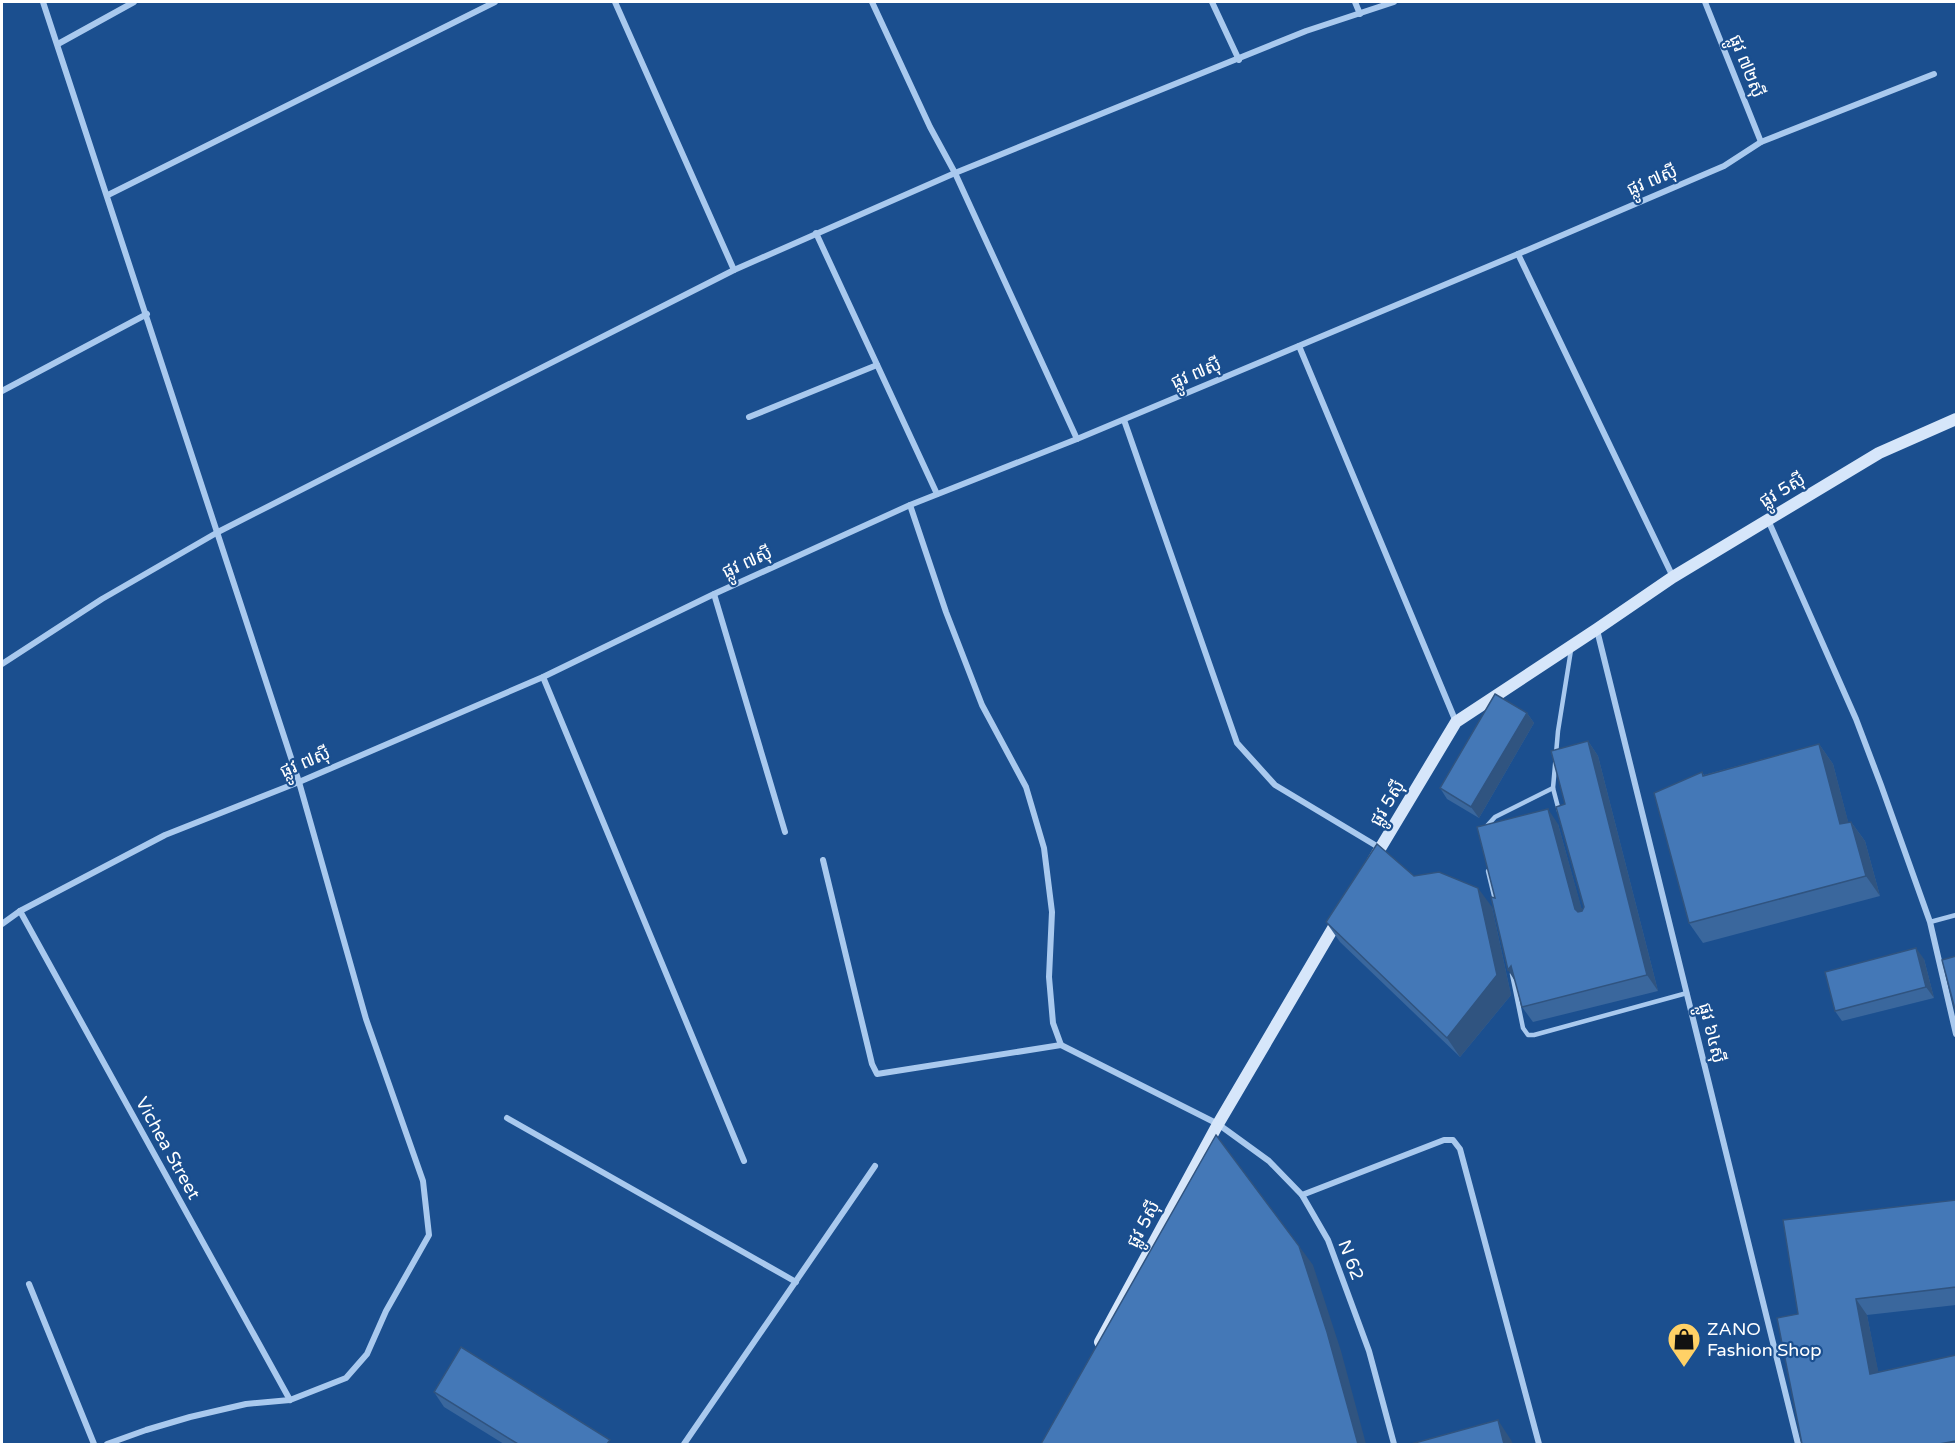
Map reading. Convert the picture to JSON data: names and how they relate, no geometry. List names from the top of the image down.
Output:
{
  "streets": {
    "street": [
      "ផ្លូវ ៧២ស៊ី",
      "ផ្លូវ ៧ស៊ី",
      "ផ្លូវ 5ស៊ី",
      "ផ្លូវ ៦៤ស៊ី",
      "Vichea Street",
      "N 62"
    ]
  },
  "crossings": [
    ["ផ្លូវ ៧២ស៊ី", "ផ្លូវ ៧ស៊ី"],
    ["ផ្លូវ ៧ស៊ី", "Vichea Street"],
    ["ផ្លូវ 5ស៊ី", "ផ្លូវ ៦៤ស៊ី"],
    ["ផ្លូវ 5ស៊ី", "N 62"]
  ],
  "places": {
    "shop": ["ZANO Fashion Shop"]
  }
}
